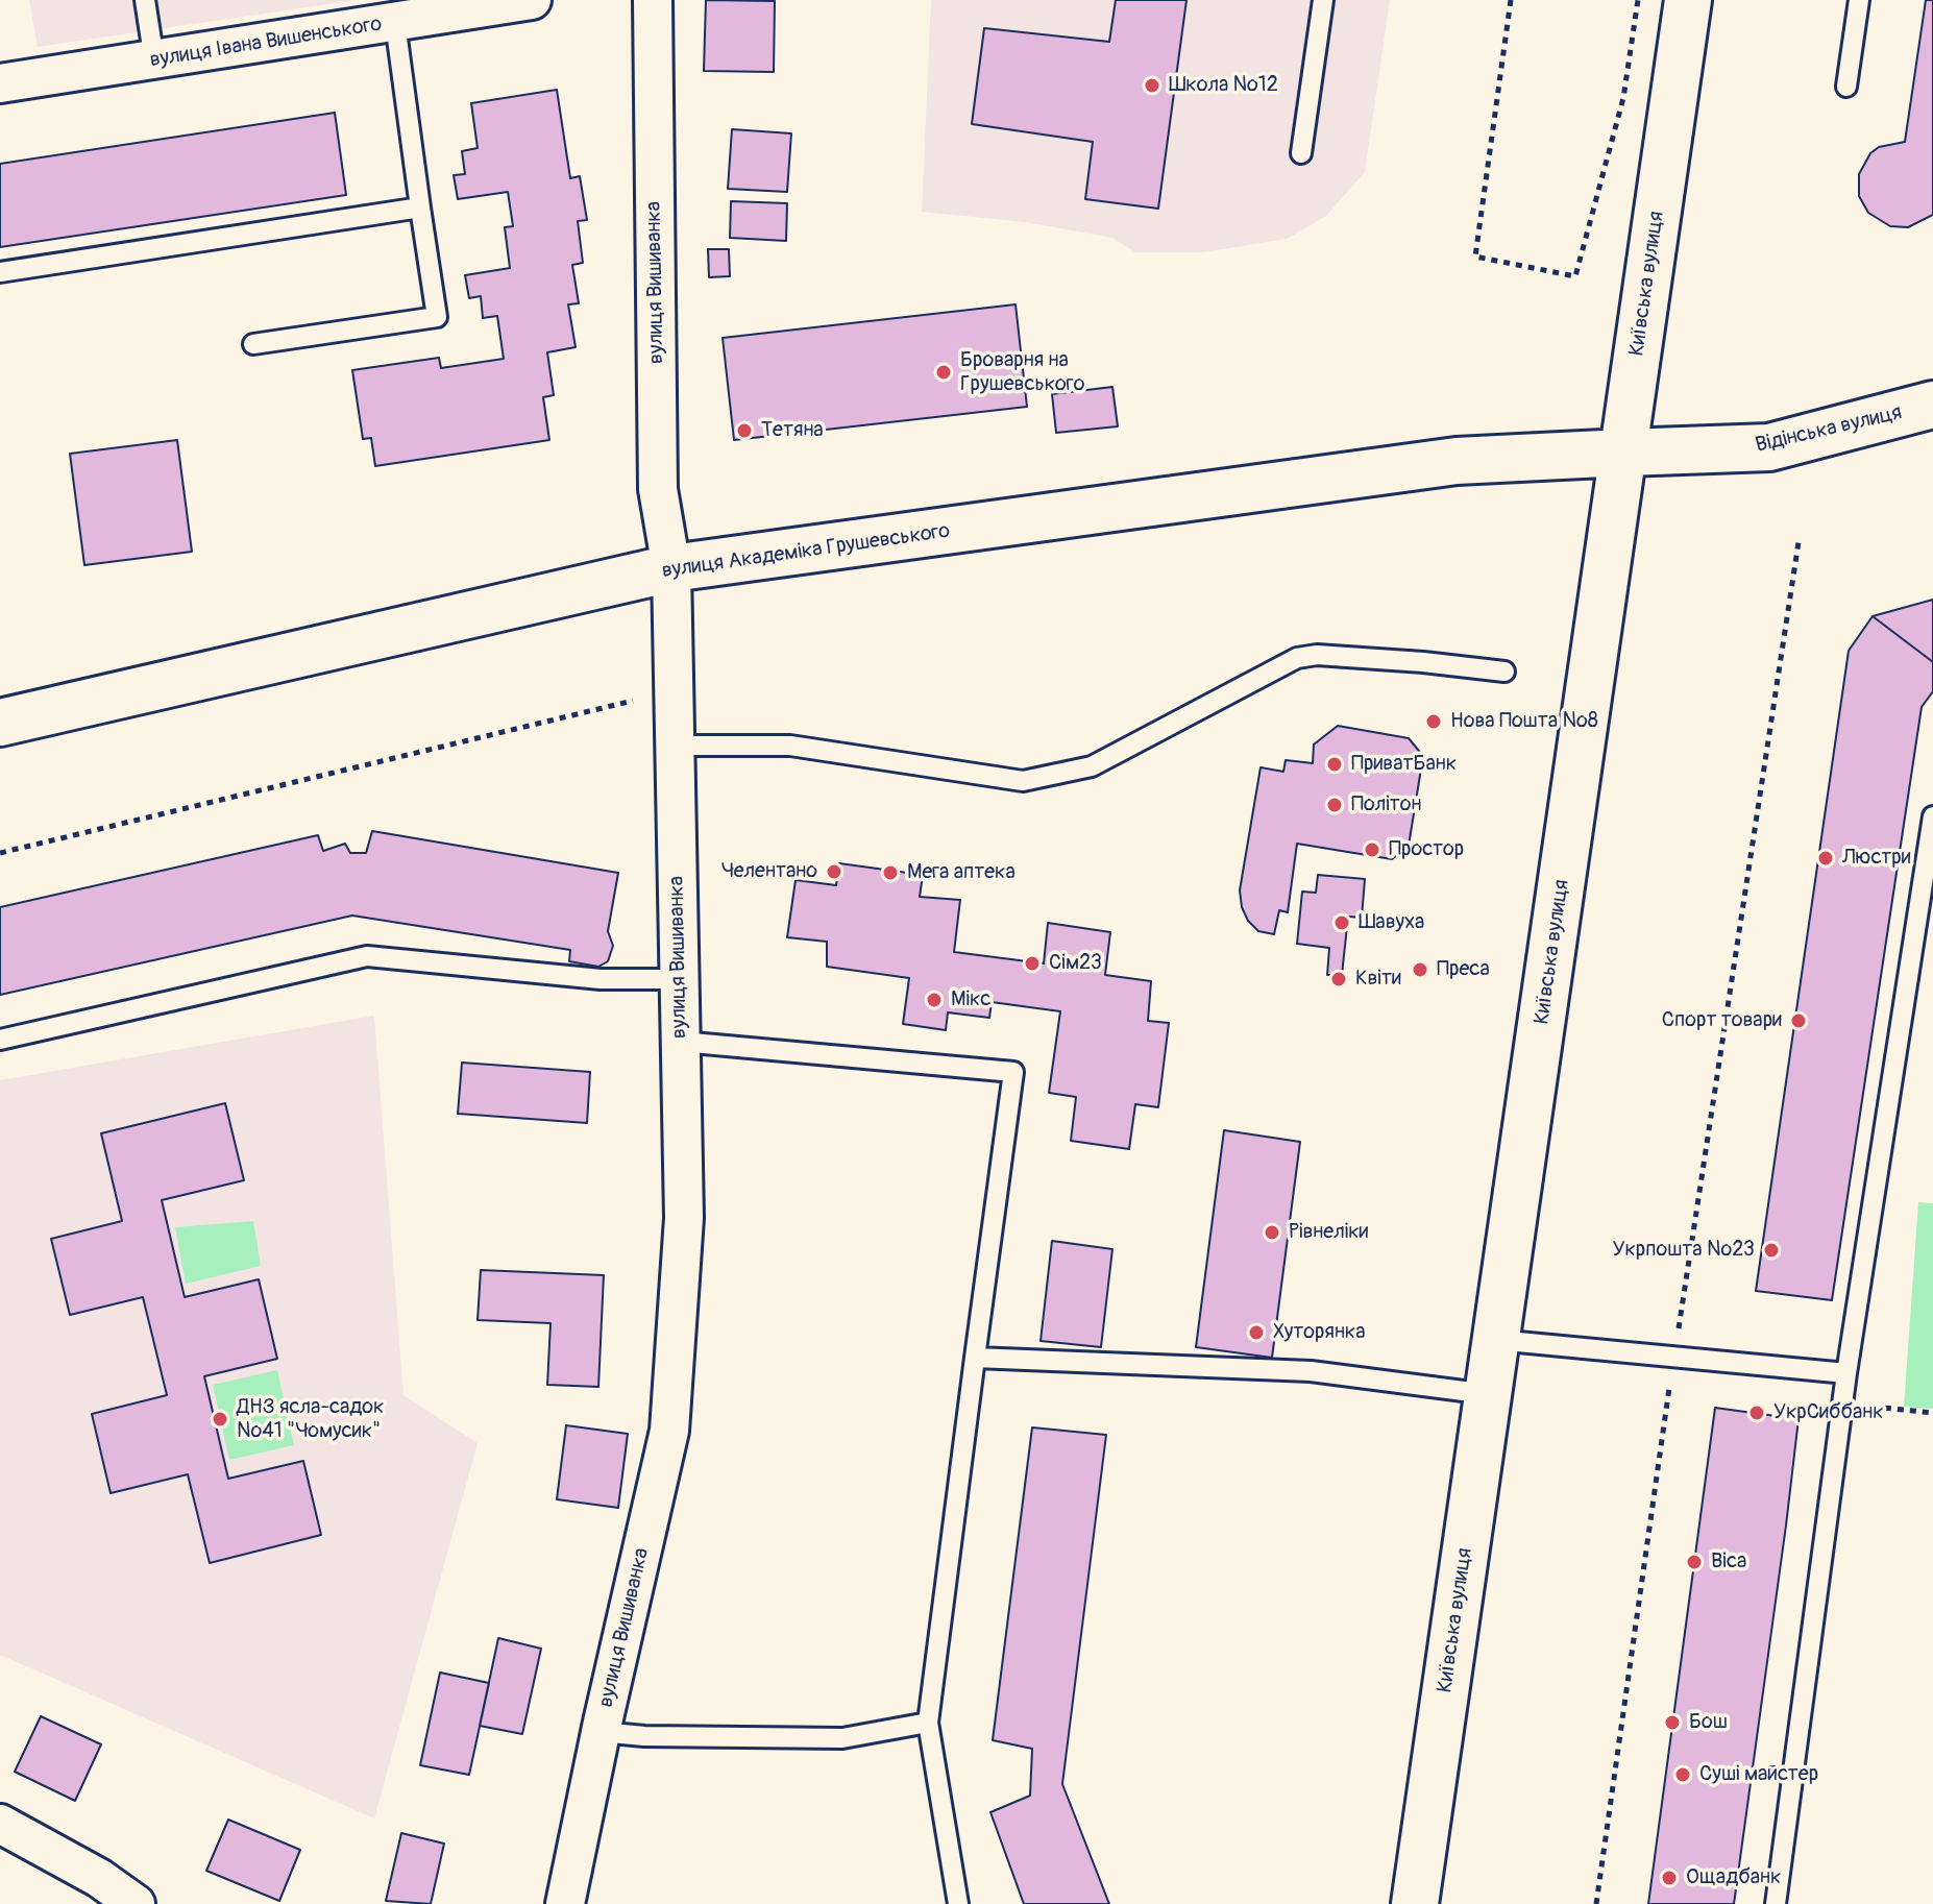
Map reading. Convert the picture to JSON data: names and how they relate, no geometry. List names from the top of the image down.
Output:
{
  "streets": {
    "main road": ["Київська вулиця", "Відінська вулиця", "вулиця Академіка Грушевського"],
    "street": ["вулиця Івана Вишенського", "вулиця Вишиванка"]
  },
  "crossings": [
    ["вулиця Вишиванка", "вулиця Академіка Грушевського"],
    ["Київська вулиця", "Відінська вулиця"],
    ["Київська вулиця", "вулиця Академіка Грушевського"],
    ["Відінська вулиця", "вулиця Академіка Грушевського"]
  ],
  "places": [
    "Школа №12",
    "Броварня на Грушевського",
    "Тетяна",
    "Нова Пошта №8",
    "ПриватБанк",
    "Політон",
    "Простор",
    "Люстри",
    "Челентано",
    "Мега аптека",
    "Шавуха",
    "Сім23",
    "Преса",
    "Квіти",
    "Мікс",
    "Спорт товари",
    "Рівнеліки",
    "Укрпошта №23",
    "Хуторянка",
    "УкрСиббанк",
    "ДНЗ ясла-садок №41 \"Чомусик\"",
    "Віса",
    "Бош",
    "Суші майстер",
    "Ощадбанк"
  ]
}
